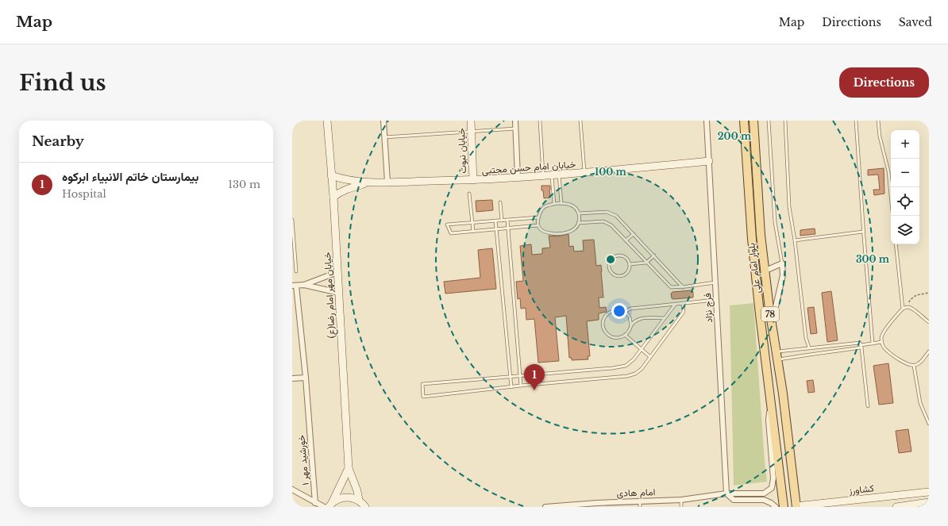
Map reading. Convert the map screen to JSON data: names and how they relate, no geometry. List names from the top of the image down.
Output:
{
  "streets": {
    "main road": ["بلوار امام علی", "78"],
    "street": [
      "خیابان نبوت",
      "خیابان امام حسن مجتبی",
      "خیابان مهر امام رضا(ع)",
      "فرج نژاد",
      "خورشید مهر ۱",
      "کشاورز",
      "امام هادی"
    ]
  },
  "crossings": [
    ["خیابان نبوت", "خیابان امام حسن مجتبی"],
    ["خیابان امام حسن مجتبی", "خیابان مهر امام رضا(ع)"],
    ["خیابان امام حسن مجتبی", "فرج نژاد"],
    ["بلوار امام علی", "کشاورز"],
    ["بلوار امام علی", "امام هادی"],
    ["فرج نژاد", "امام هادی"]
  ],
  "page": {
    "header": "Map",
    "nav": ["Map", "Directions", "Saved"],
    "buttons": "Directions",
    "title": "Find us",
    "heading": "Nearby",
    "map_buttons": ["+", "−"],
    "list": [
      {
        "mark": "1",
        "name": "بیمارستان خاتم الانبیاء ابرکوه",
        "note": "Hospital",
        "value": "130 m"
      }
    ],
    "pins": "1"
  },
  "rings": ["200 m", "100 m", "300 m"]
}
